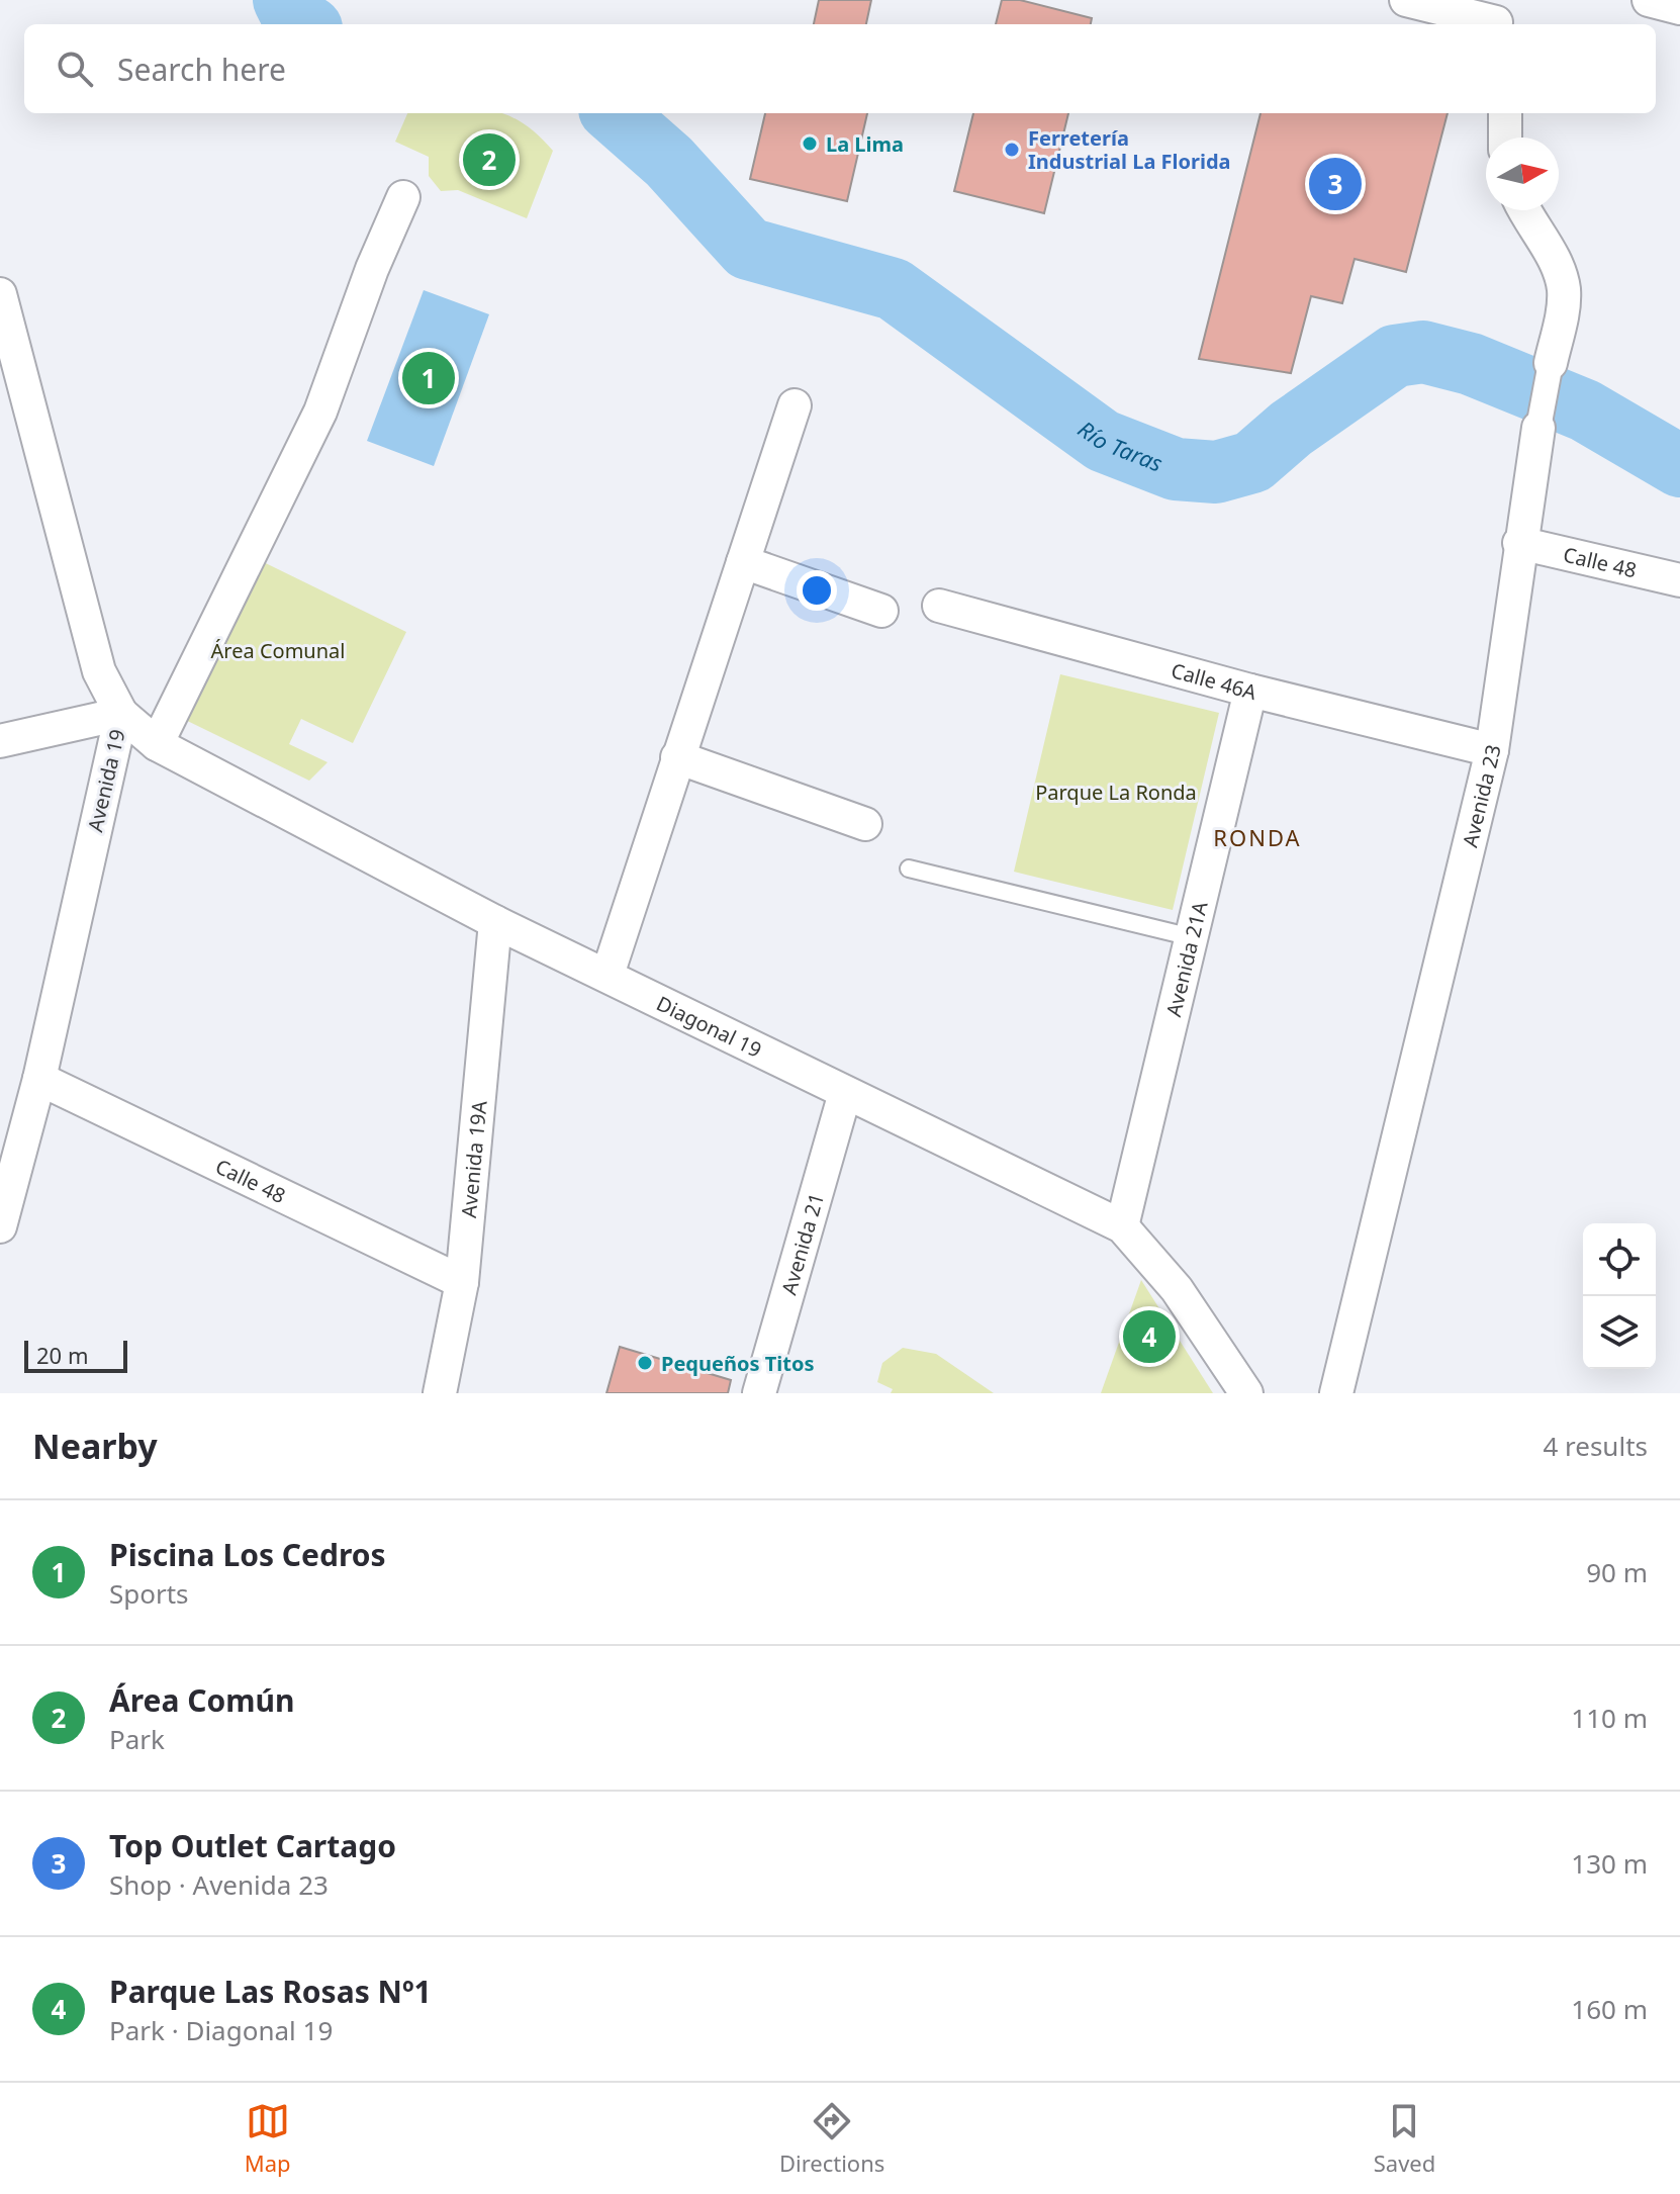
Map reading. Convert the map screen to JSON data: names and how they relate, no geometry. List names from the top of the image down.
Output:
{
  "streets": {
    "street": [
      "Calle 48",
      "Calle 46A",
      "Avenida 19",
      "Avenida 23",
      "Avenida 21A",
      "Diagonal 19",
      "Avenida 19A",
      "Avenida 21"
    ]
  },
  "crossings": [
    ["Calle 48", "Avenida 19"],
    ["Calle 48", "Avenida 23"],
    ["Calle 48", "Avenida 19A"],
    ["Calle 46A", "Avenida 23"],
    ["Calle 46A", "Avenida 21A"],
    ["Avenida 19", "Diagonal 19"],
    ["Avenida 21A", "Diagonal 19"],
    ["Diagonal 19", "Avenida 19A"],
    ["Diagonal 19", "Avenida 21"]
  ],
  "districts": ["RONDA"],
  "water": ["Río Taras"],
  "parks": ["Área Comunal", "Parque La Ronda"],
  "places": ["La Lima", "Ferretería Industrial La Florida", "Pequeños Titos"],
  "scale_bar": "20 m",
  "north": "right",
  "page": {
    "search": "Search here",
    "pins": [
      "2",
      "3",
      "1",
      "4"
    ],
    "scale": "20 m",
    "heading": ["Nearby", "4 results"],
    "list": [
      {
        "mark": "1",
        "name": "Piscina Los Cedros",
        "note": "Sports",
        "value": "90 m"
      },
      {
        "mark": "2",
        "name": "Área Común",
        "note": "Park",
        "value": "110 m"
      },
      {
        "mark": "3",
        "name": "Top Outlet Cartago",
        "note": "Shop · Avenida 23",
        "value": "130 m"
      },
      {
        "mark": "4",
        "name": "Parque Las Rosas Nº1",
        "note": "Park · Diagonal 19",
        "value": "160 m"
      }
    ],
    "nav": ["Map", "Directions", "Saved"]
  }
}
